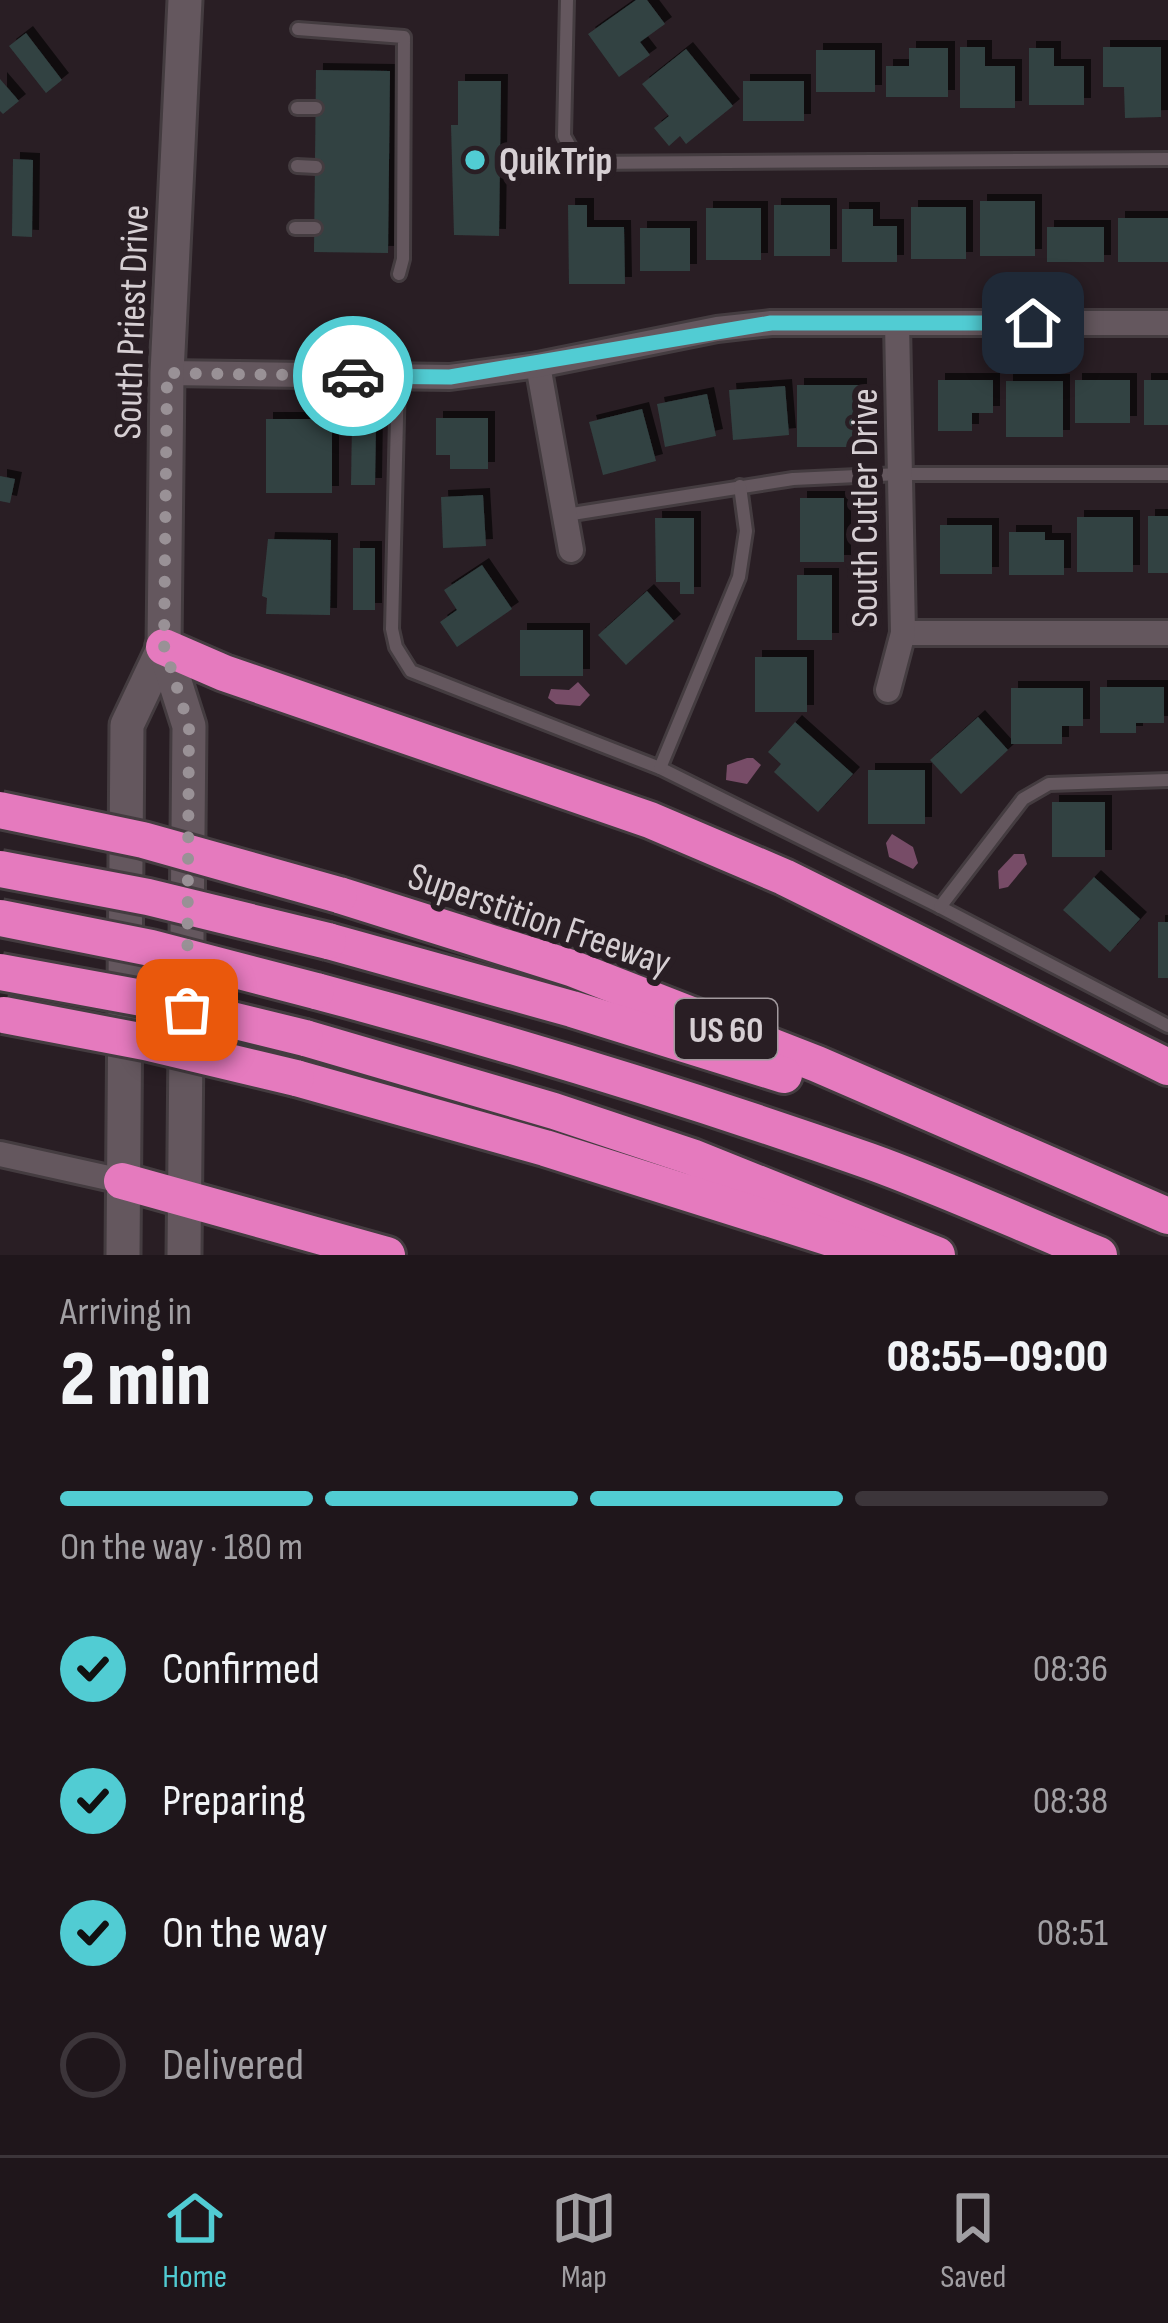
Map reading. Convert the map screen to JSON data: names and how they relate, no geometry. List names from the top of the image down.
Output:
{
  "streets": {
    "highway": ["Superstition Freeway", "US 60"],
    "main road": ["South Priest Drive"],
    "street": ["South Cutler Drive"]
  },
  "places": ["QuikTrip"],
  "page": {
    "heading": ["2 min", "Arriving in", "08:55–09:00"],
    "bar": "On the way · 180 m",
    "list": [
      ["Confirmed", "08:36"],
      ["Preparing", "08:38"],
      ["On the way", "08:51"],
      "Delivered"
    ],
    "tabs": ["Home", "Map", "Saved"]
  }
}
